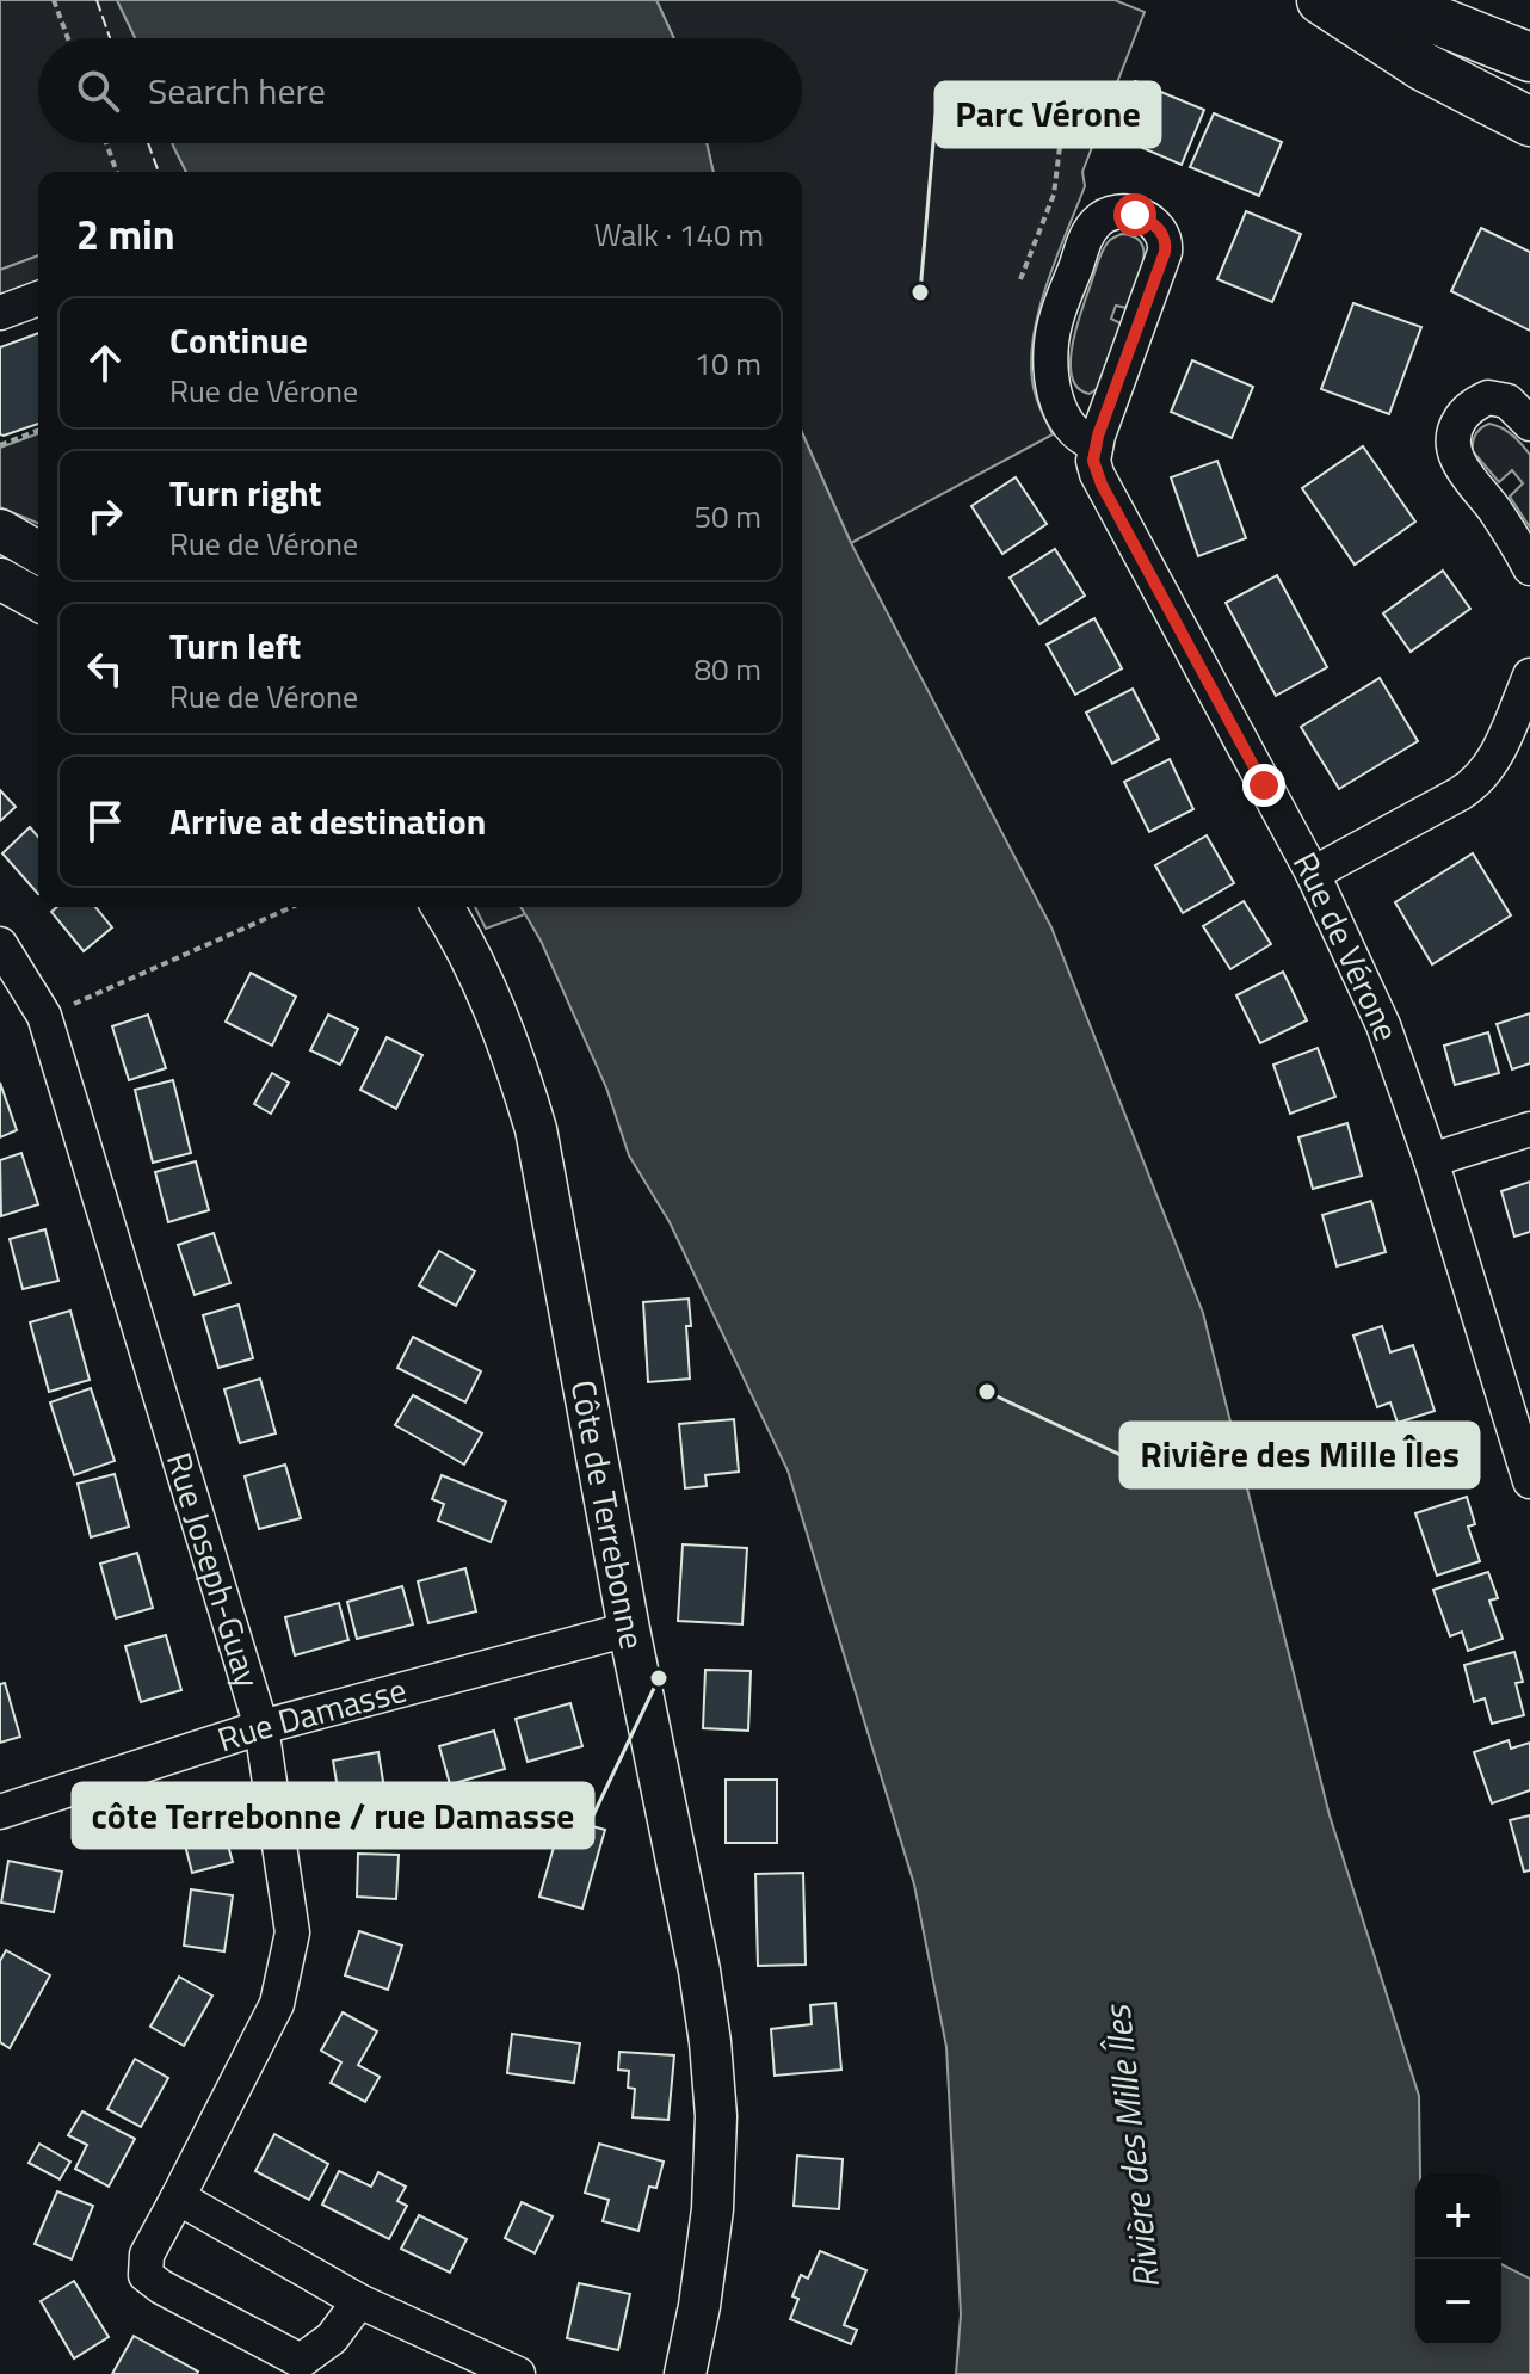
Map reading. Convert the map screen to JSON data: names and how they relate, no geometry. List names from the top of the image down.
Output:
{
  "streets": {
    "main road": ["Côte de Terrebonne"],
    "street": ["Rue de Vérone", "Rue Joseph-Guay", "Rue Damasse"]
  },
  "crossings": [
    ["Côte de Terrebonne", "Rue Damasse"],
    ["Rue Joseph-Guay", "Rue Damasse"]
  ],
  "water": ["Rivière des Mille Îles"],
  "places": ["Parc Vérone", "Rivière des Mille Îles", "côte Terrebonne / rue Damasse"],
  "page": {
    "search": "Search here",
    "heading": ["2 min", "Walk · 140 m"],
    "list": [
      ["Continue", "Rue de Vérone", "10 m"],
      ["Turn right", "Rue de Vérone", "50 m"],
      ["Turn left", "Rue de Vérone", "80 m"],
      "Arrive at destination"
    ],
    "map_buttons": ["+", "−"]
  }
}
